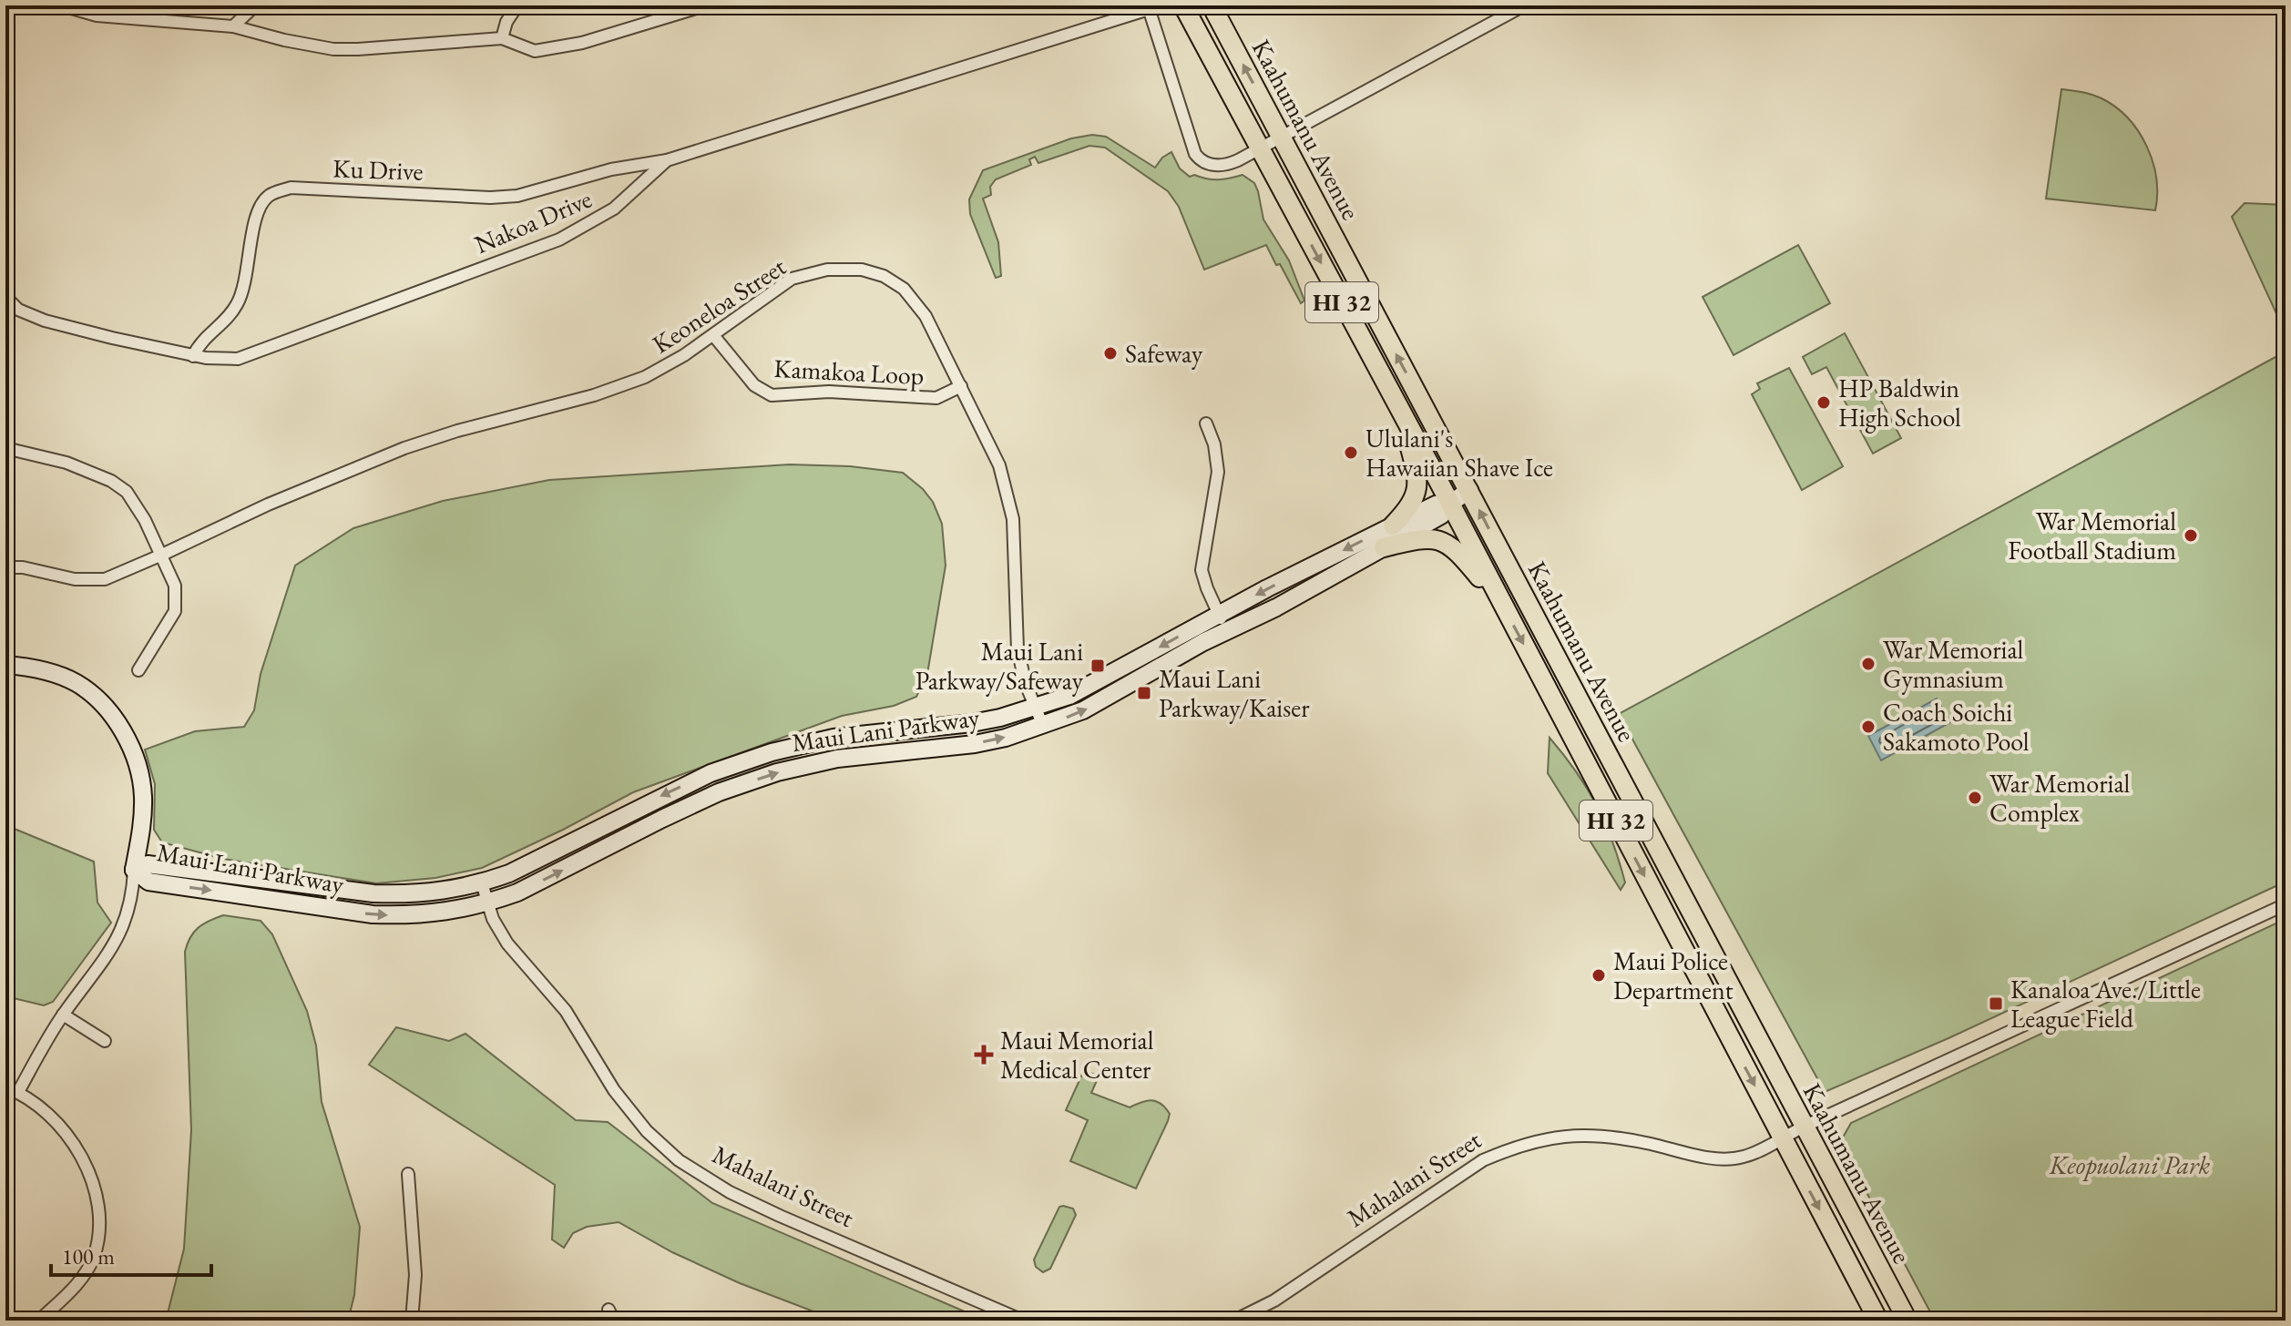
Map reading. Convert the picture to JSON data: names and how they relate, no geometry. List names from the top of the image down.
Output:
{
  "streets": {
    "main road": ["Kaahumanu Avenue", "HI 32", "Maui Lani Parkway"],
    "street": [
      "Ku Drive",
      "Nakoa Drive",
      "Keoneloa Street",
      "Kamakoa Loop",
      "Mahalani Street"
    ]
  },
  "crossings": [
    ["Kaahumanu Avenue", "Maui Lani Parkway"],
    ["Kaahumanu Avenue", "Mahalani Street"],
    ["Ku Drive", "Nakoa Drive"],
    ["Keoneloa Street", "Kamakoa Loop"],
    ["Keoneloa Street", "Maui Lani Parkway"],
    ["Maui Lani Parkway", "Mahalani Street"]
  ],
  "parks": ["Keopuolani Park"],
  "places": {
    "other": [
      "Safeway",
      "HP Baldwin High School",
      "Ululani's Hawaiian Shave Ice",
      "War Memorial Football Stadium",
      "War Memorial Gymnasium",
      "Coach Soichi Sakamoto Pool",
      "War Memorial Complex",
      "Maui Police Department"
    ],
    "transit": ["Maui Lani Parkway/Safeway", "Maui Lani Parkway/Kaiser", "Kanaloa Ave./Little League Field"],
    "health": ["Maui Memorial Medical Center"]
  },
  "scale_bar": "100 m"
}
